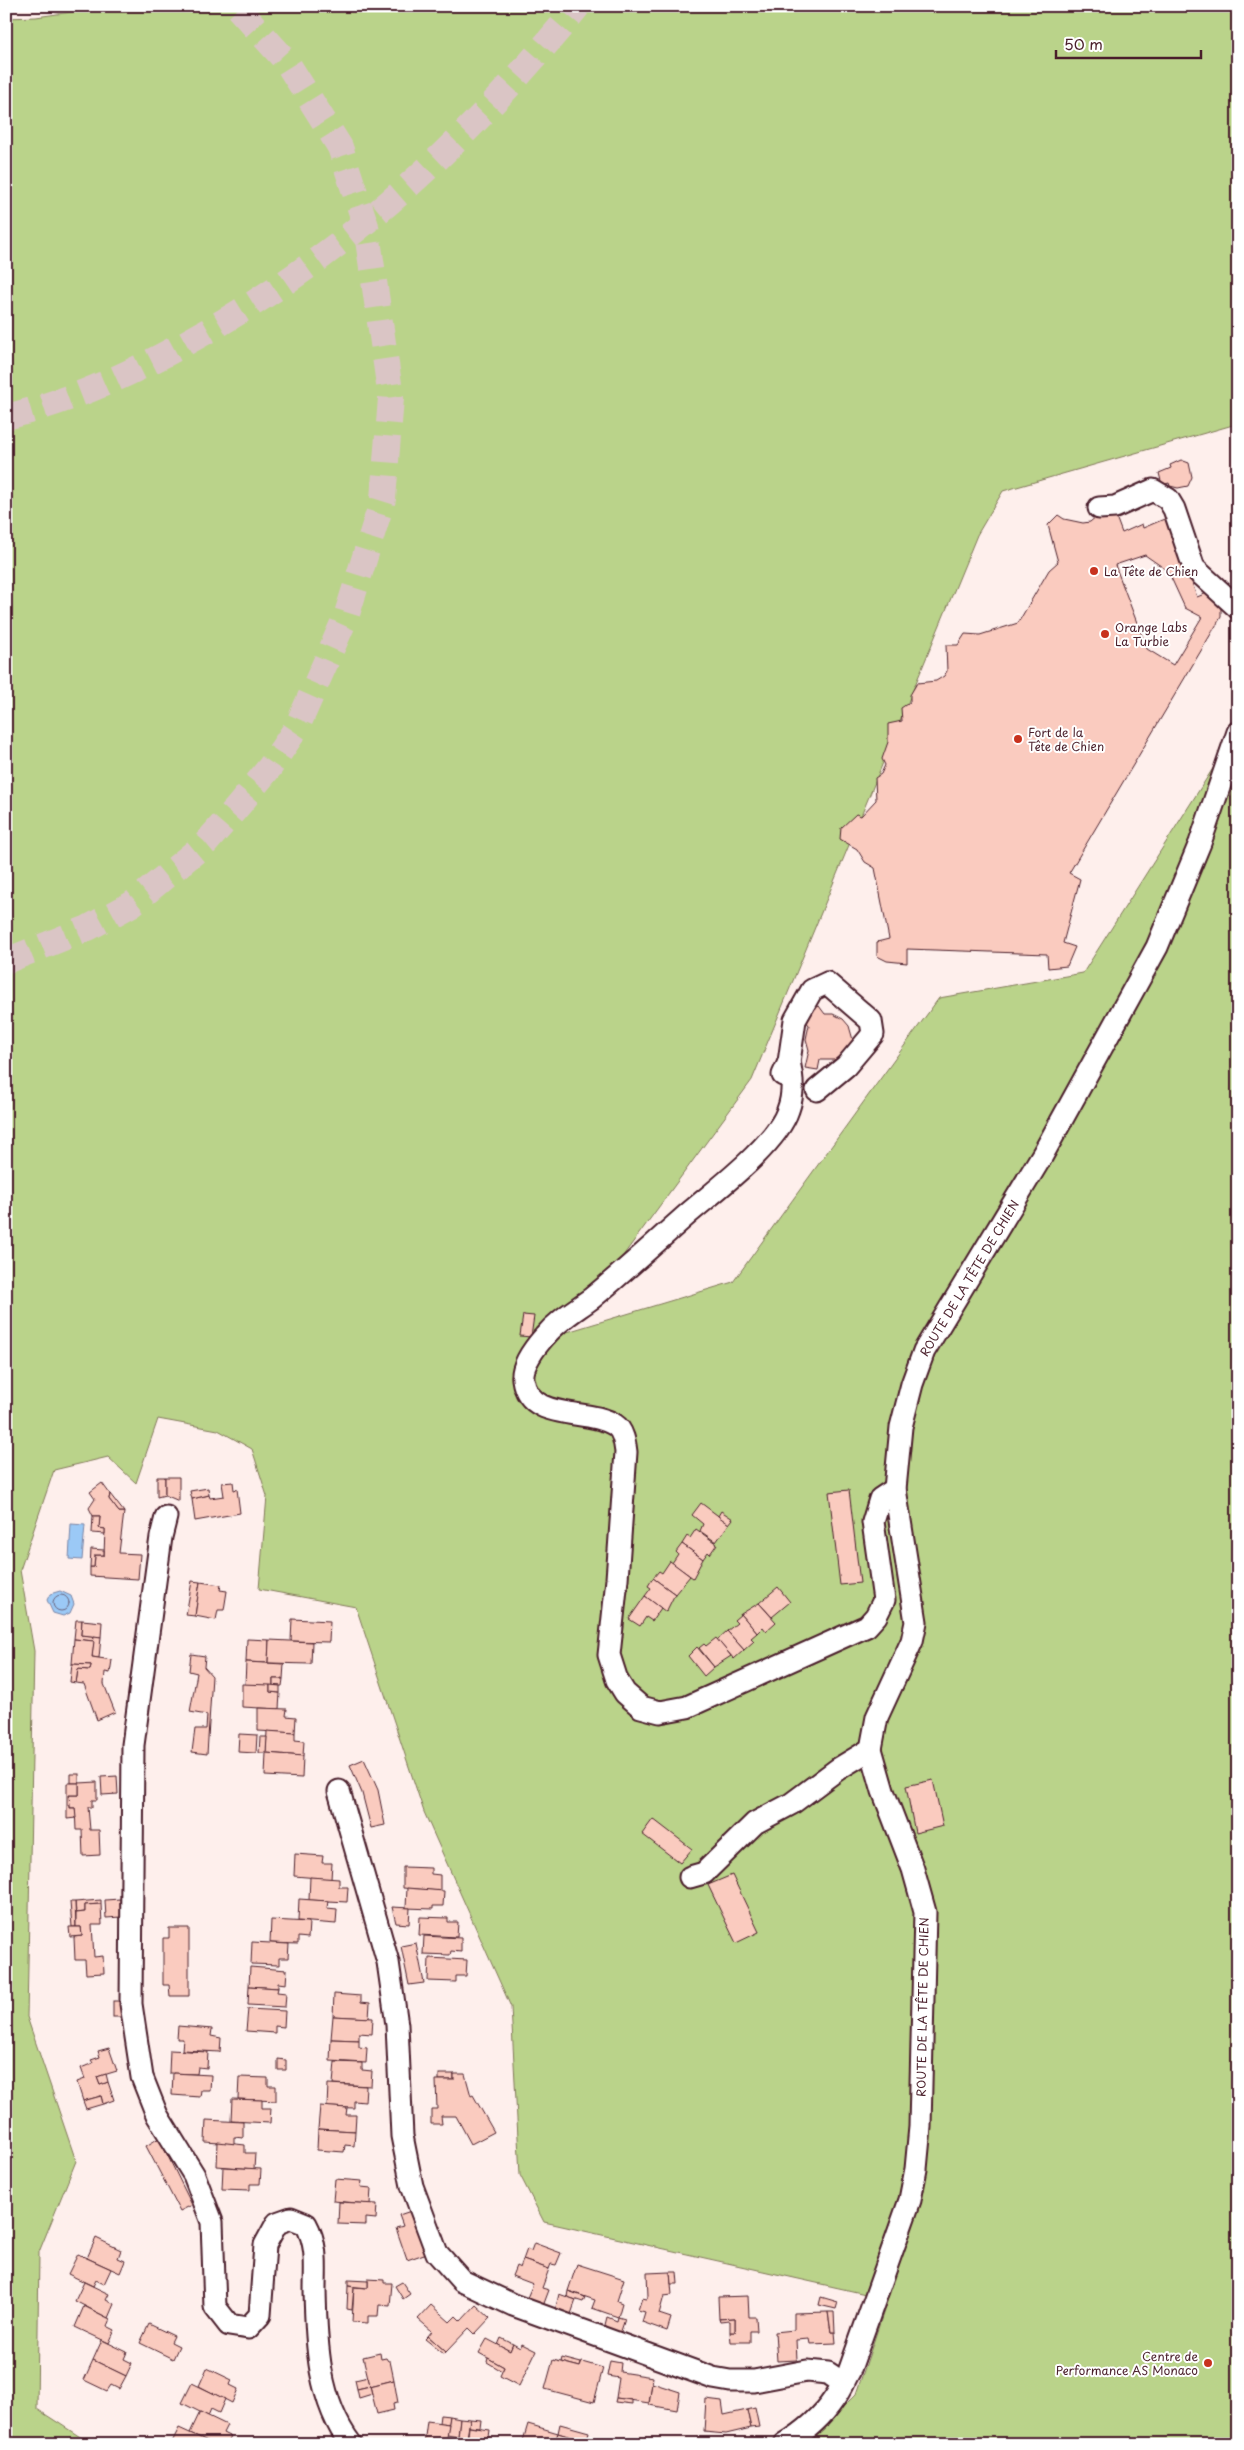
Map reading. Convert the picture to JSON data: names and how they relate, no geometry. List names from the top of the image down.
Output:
{
  "streets": {
    "street": ["ROUTE DE LA TÊTE DE CHIEN"]
  },
  "places": [
    "La Tête de Chien",
    "Orange Labs La Turbie",
    "Fort de la Tête de Chien",
    "Centre de Performance AS Monaco"
  ],
  "scale_bar": "50 m"
}
